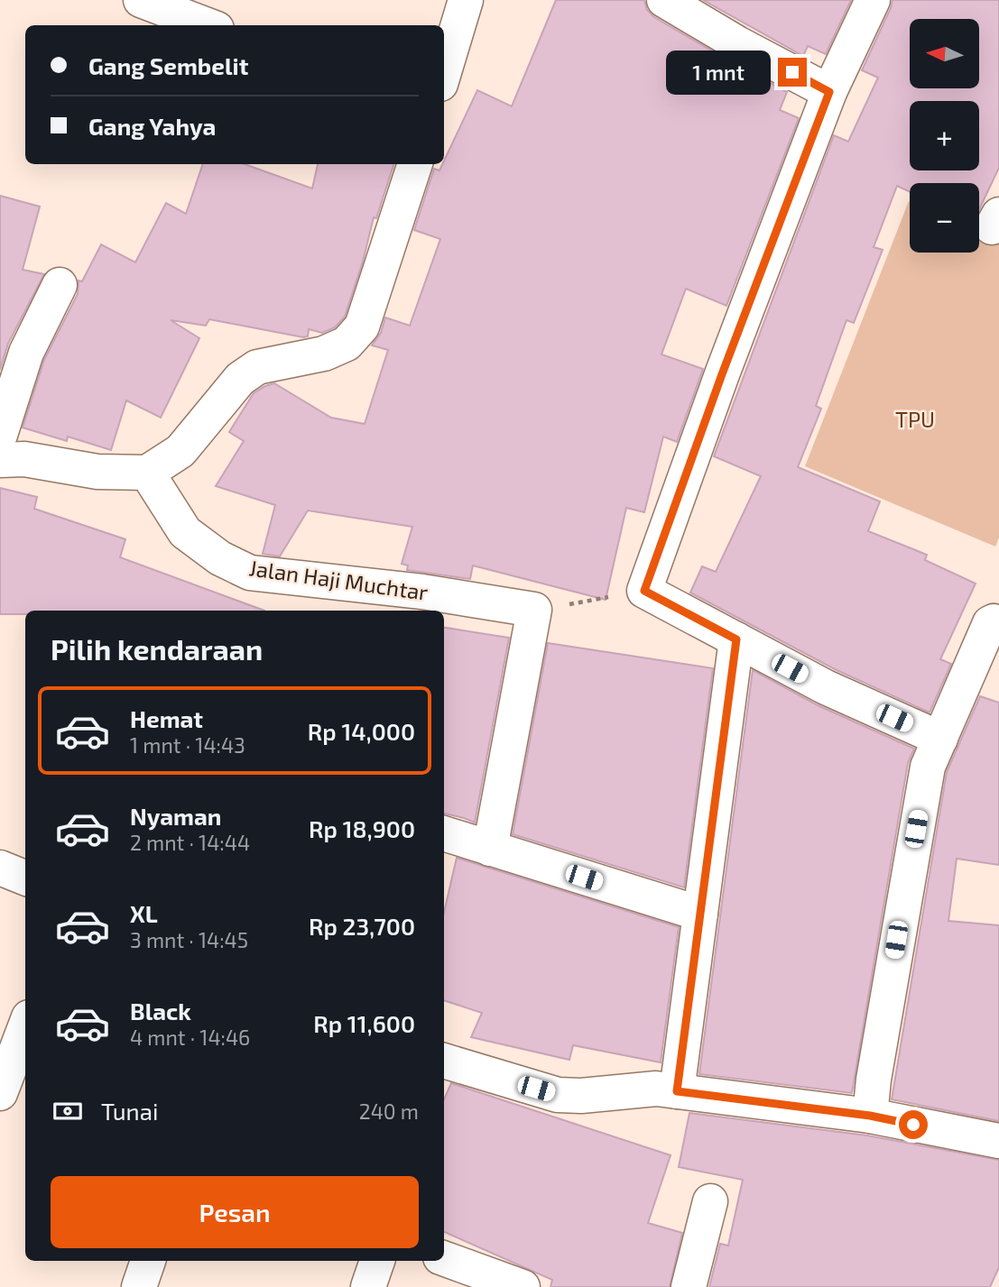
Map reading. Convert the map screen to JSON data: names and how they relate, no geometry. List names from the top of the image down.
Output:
{
  "streets": {
    "street": ["Jalan Haji Muchtar"]
  },
  "parks": ["TPU"],
  "north": "left",
  "page": {
    "map_buttons": ["+", "−"],
    "banner": ["Gang Sembelit", "Gang Yahya"],
    "bubble": "1 mnt",
    "heading": "Pilih kendaraan",
    "list": [
      {
        "name": "Hemat",
        "note": "1 mnt · 14:43",
        "value": "Rp 14,000"
      },
      {
        "name": "Nyaman",
        "note": "2 mnt · 14:44",
        "value": "Rp 18,900"
      },
      {
        "name": "XL",
        "note": "3 mnt · 14:45",
        "value": "Rp 23,700"
      },
      {
        "name": "Black",
        "note": "4 mnt · 14:46",
        "value": "Rp 11,600"
      }
    ],
    "pay": ["Tunai", "240 m"],
    "buttons": "Pesan"
  }
}
